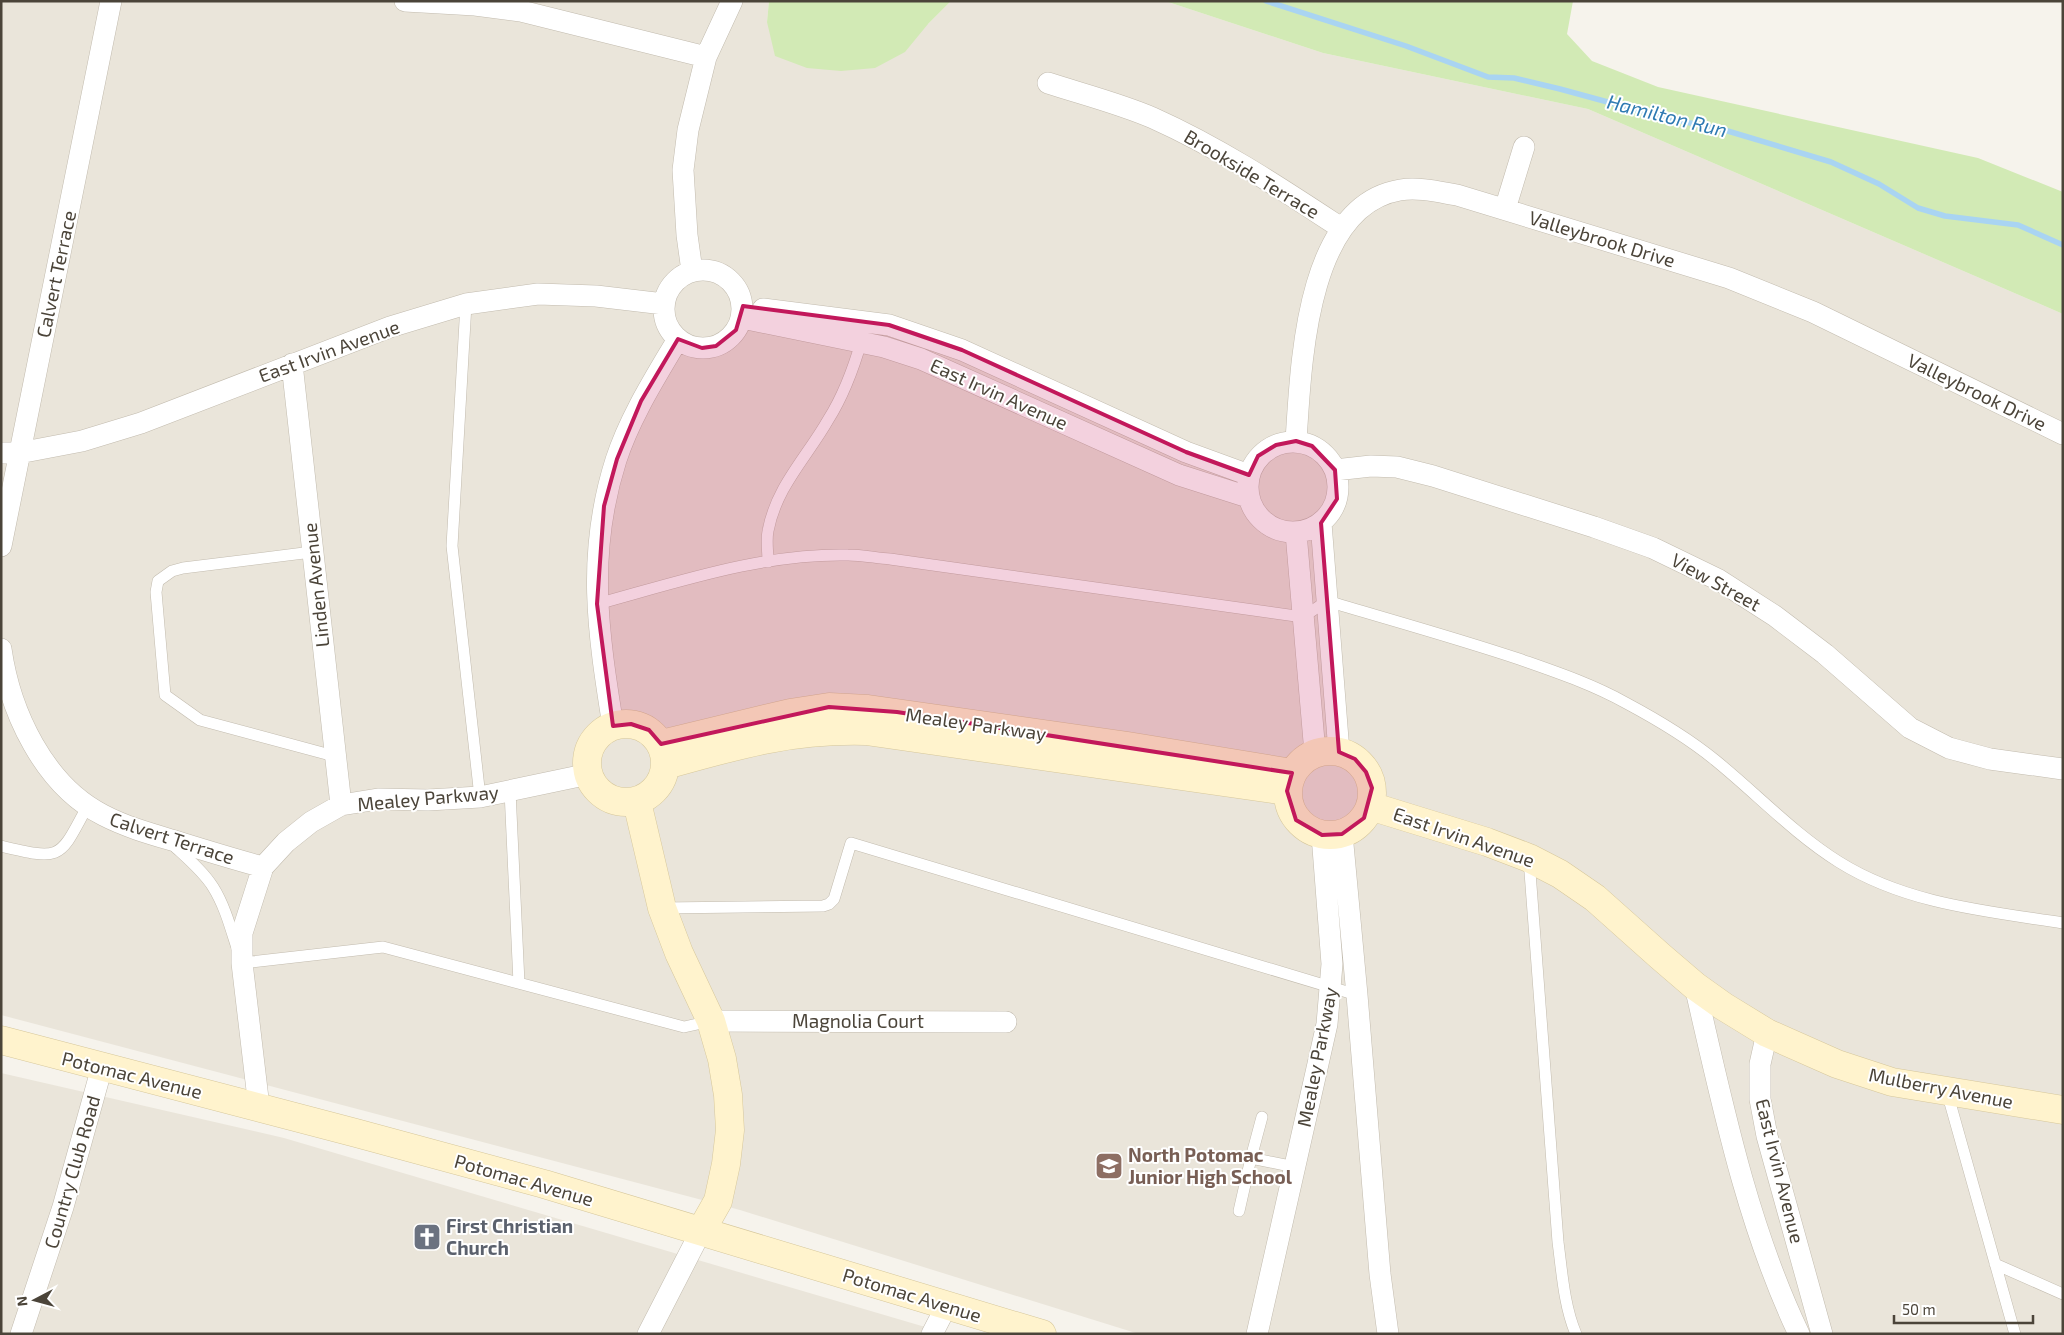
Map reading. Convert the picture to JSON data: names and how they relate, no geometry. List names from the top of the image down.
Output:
{
  "streets": {
    "street": [
      "Brookside Terrace",
      "Valleybrook Drive",
      "Calvert Terrace",
      "East Irvin Avenue",
      "View Street",
      "Linden Avenue",
      "Mealey Parkway",
      "Magnolia Court",
      "Potomac Avenue",
      "Mulberry Avenue",
      "Country Club Road"
    ]
  },
  "crossings": [
    ["Brookside Terrace", "Valleybrook Drive"],
    ["Valleybrook Drive", "East Irvin Avenue"],
    ["Valleybrook Drive", "View Street"],
    ["Calvert Terrace", "East Irvin Avenue"],
    ["Calvert Terrace", "Mealey Parkway"],
    ["East Irvin Avenue", "View Street"],
    ["East Irvin Avenue", "Linden Avenue"],
    ["East Irvin Avenue", "Mealey Parkway"],
    ["East Irvin Avenue", "Mulberry Avenue"],
    ["Linden Avenue", "Mealey Parkway"],
    ["Mealey Parkway", "Potomac Avenue"],
    ["Potomac Avenue", "Country Club Road"]
  ],
  "water": ["Hamilton Run"],
  "places": {
    "school or university": ["North Potomac Junior High School"],
    "church": ["First Christian Church"]
  },
  "scale_bar": "50 m",
  "north": "left"
}
